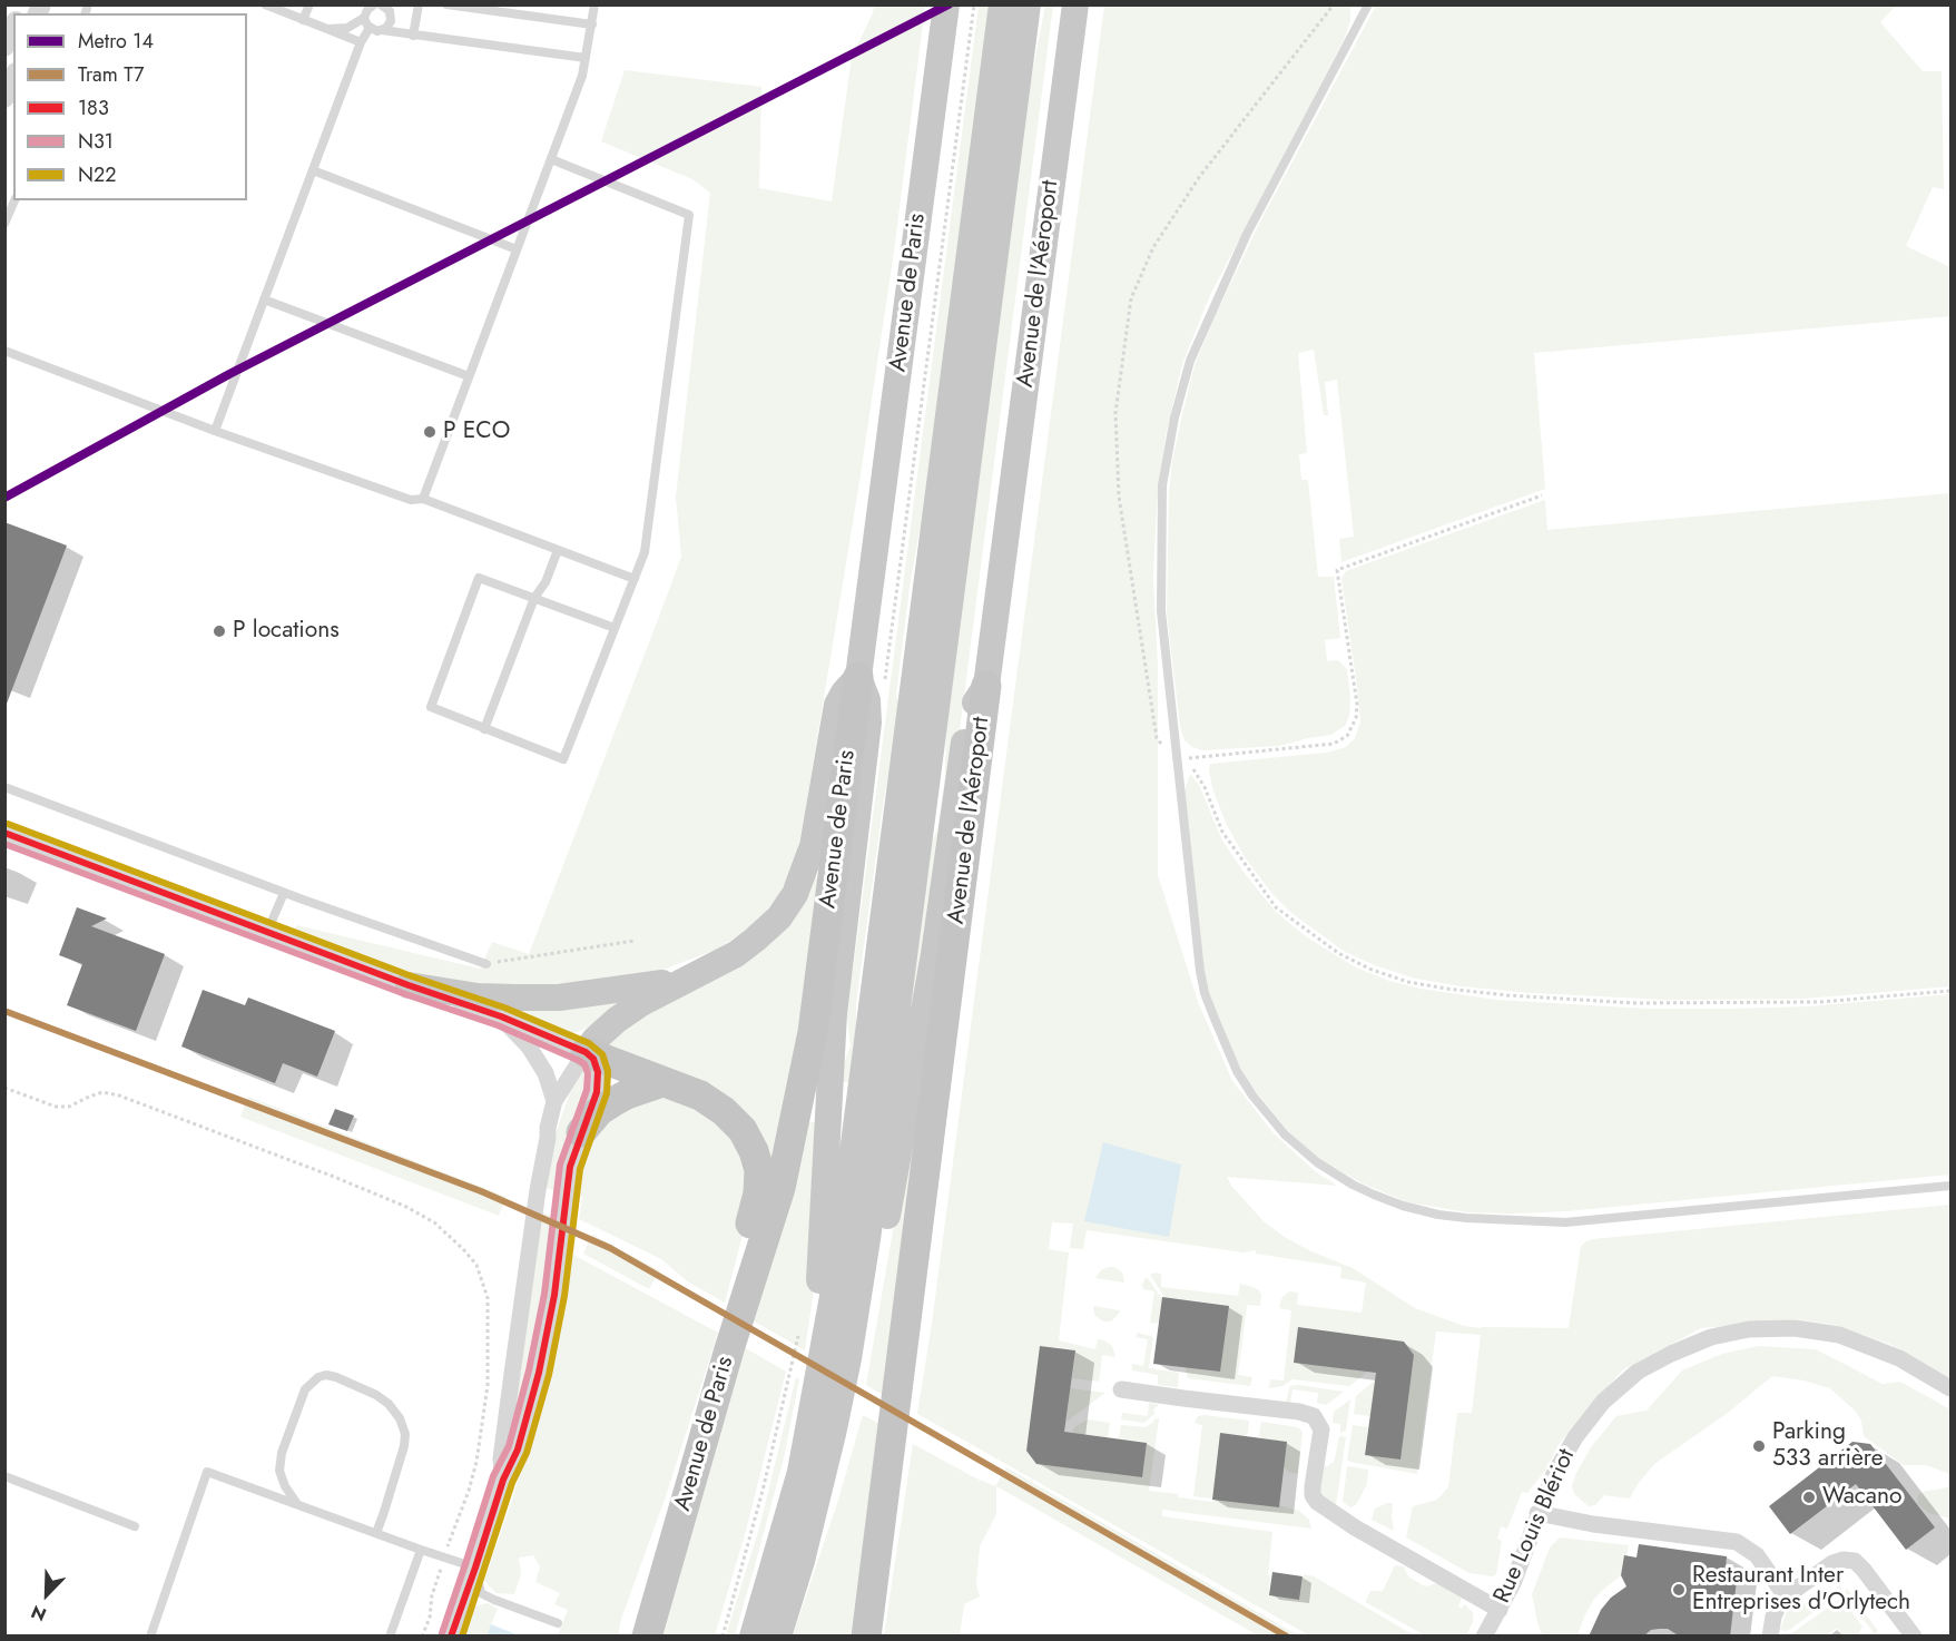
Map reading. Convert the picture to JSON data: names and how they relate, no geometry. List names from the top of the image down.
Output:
{
  "streets": {
    "highway": ["Avenue de l'Aéroport", "Avenue de Paris"],
    "street": ["Rue Louis Blériot"]
  },
  "places": [
    "P ECO",
    "P locations",
    "Parking 533 arrière",
    "Wacano",
    "Restaurant Inter Entreprises d'Orlytech"
  ],
  "lines": [
    "metro line 14",
    "transit line N22",
    "transit line 183",
    "transit line N31",
    "tram line T7"
  ],
  "legend": [
    "Metro 14",
    "Tram T7",
    "183",
    "N31",
    "N22"
  ],
  "north": "bottom left"
}
